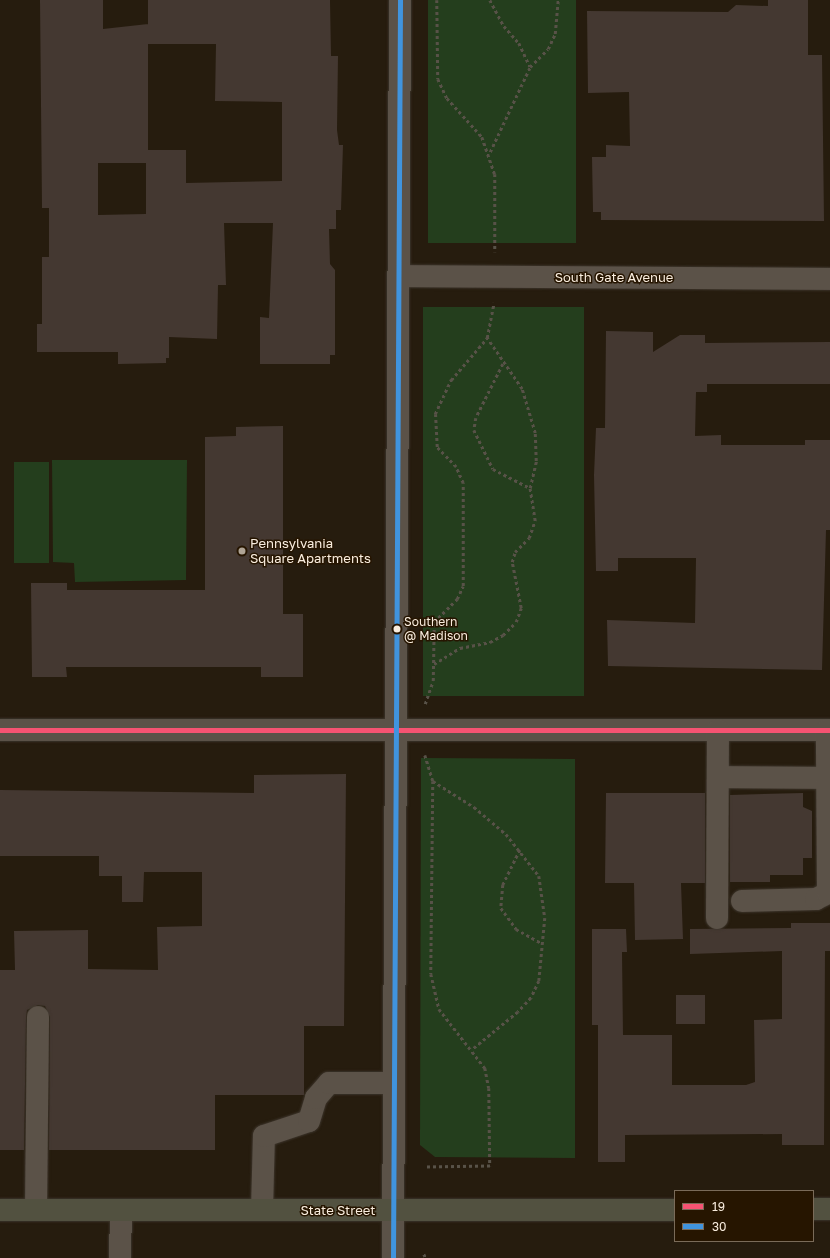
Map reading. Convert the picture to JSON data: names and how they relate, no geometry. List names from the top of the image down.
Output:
{
  "streets": {
    "main road": ["State Street"],
    "street": ["South Gate Avenue"]
  },
  "places": ["Pennsylvania Square Apartments", "Southern @ Madison"],
  "lines": ["transit line 30", "transit line 19"],
  "legend": ["19", "30"]
}
